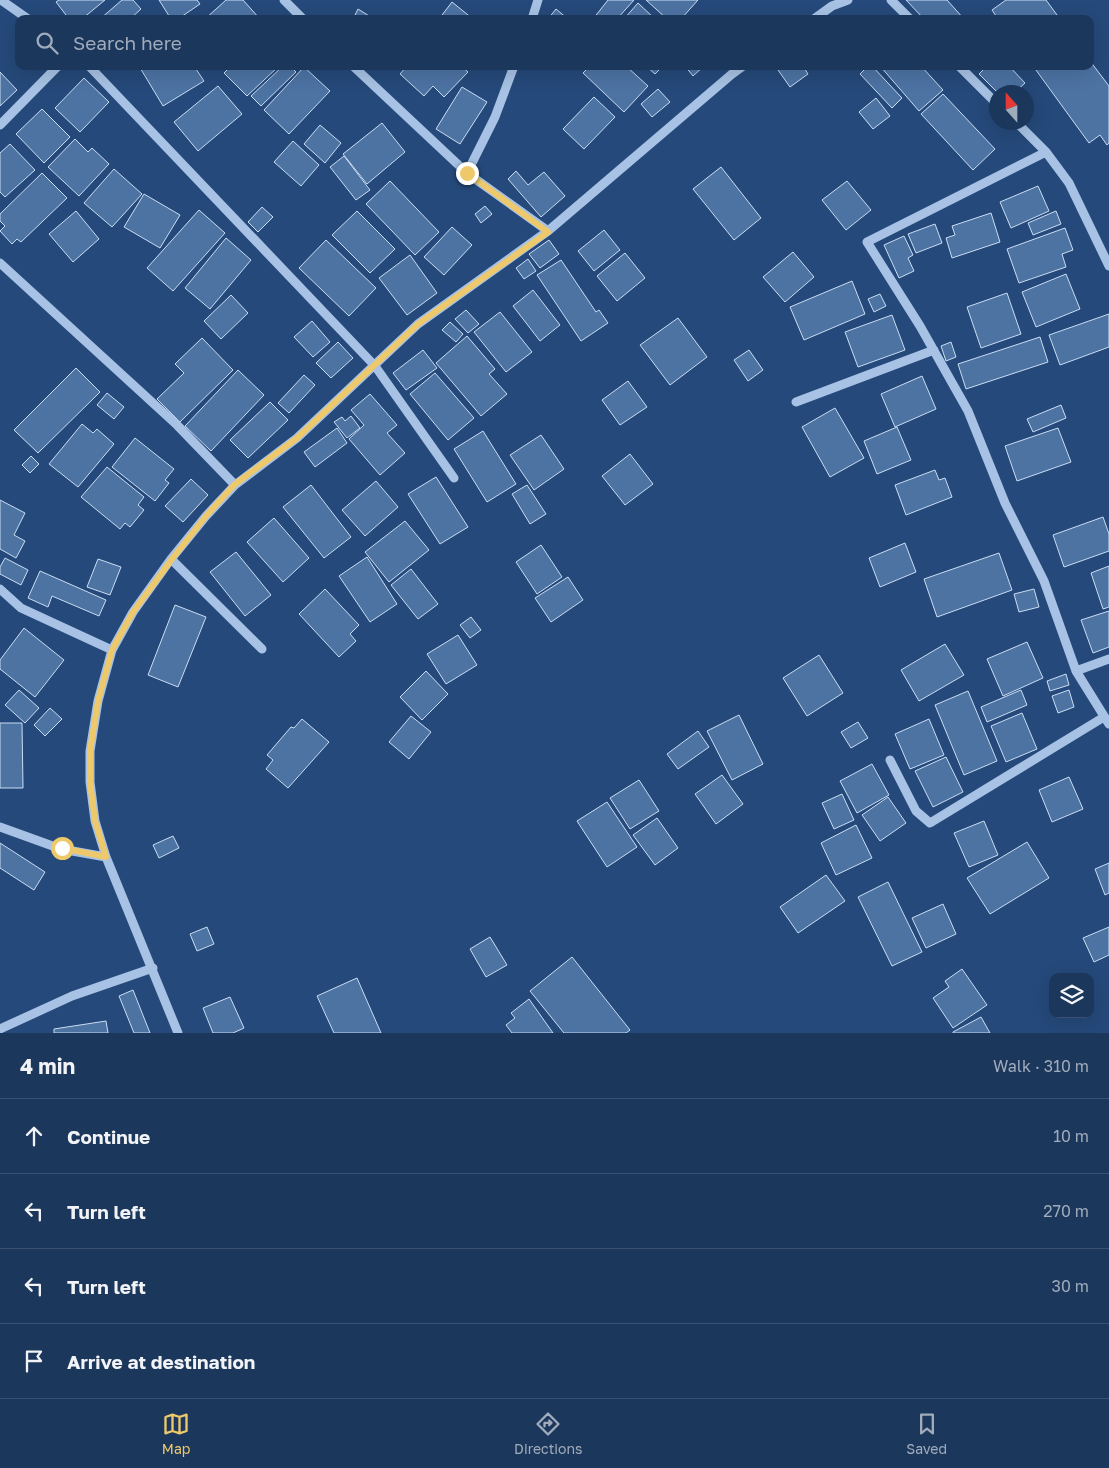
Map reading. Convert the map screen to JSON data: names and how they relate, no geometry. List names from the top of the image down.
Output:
{
  "north": "top",
  "page": {
    "search": "Search here",
    "heading": ["4 min", "Walk · 310 m"],
    "list": [
      ["Continue", "10 m"],
      ["Turn left", "270 m"],
      ["Turn left", "30 m"],
      "Arrive at destination"
    ],
    "nav": ["Map", "Directions", "Saved"]
  }
}
